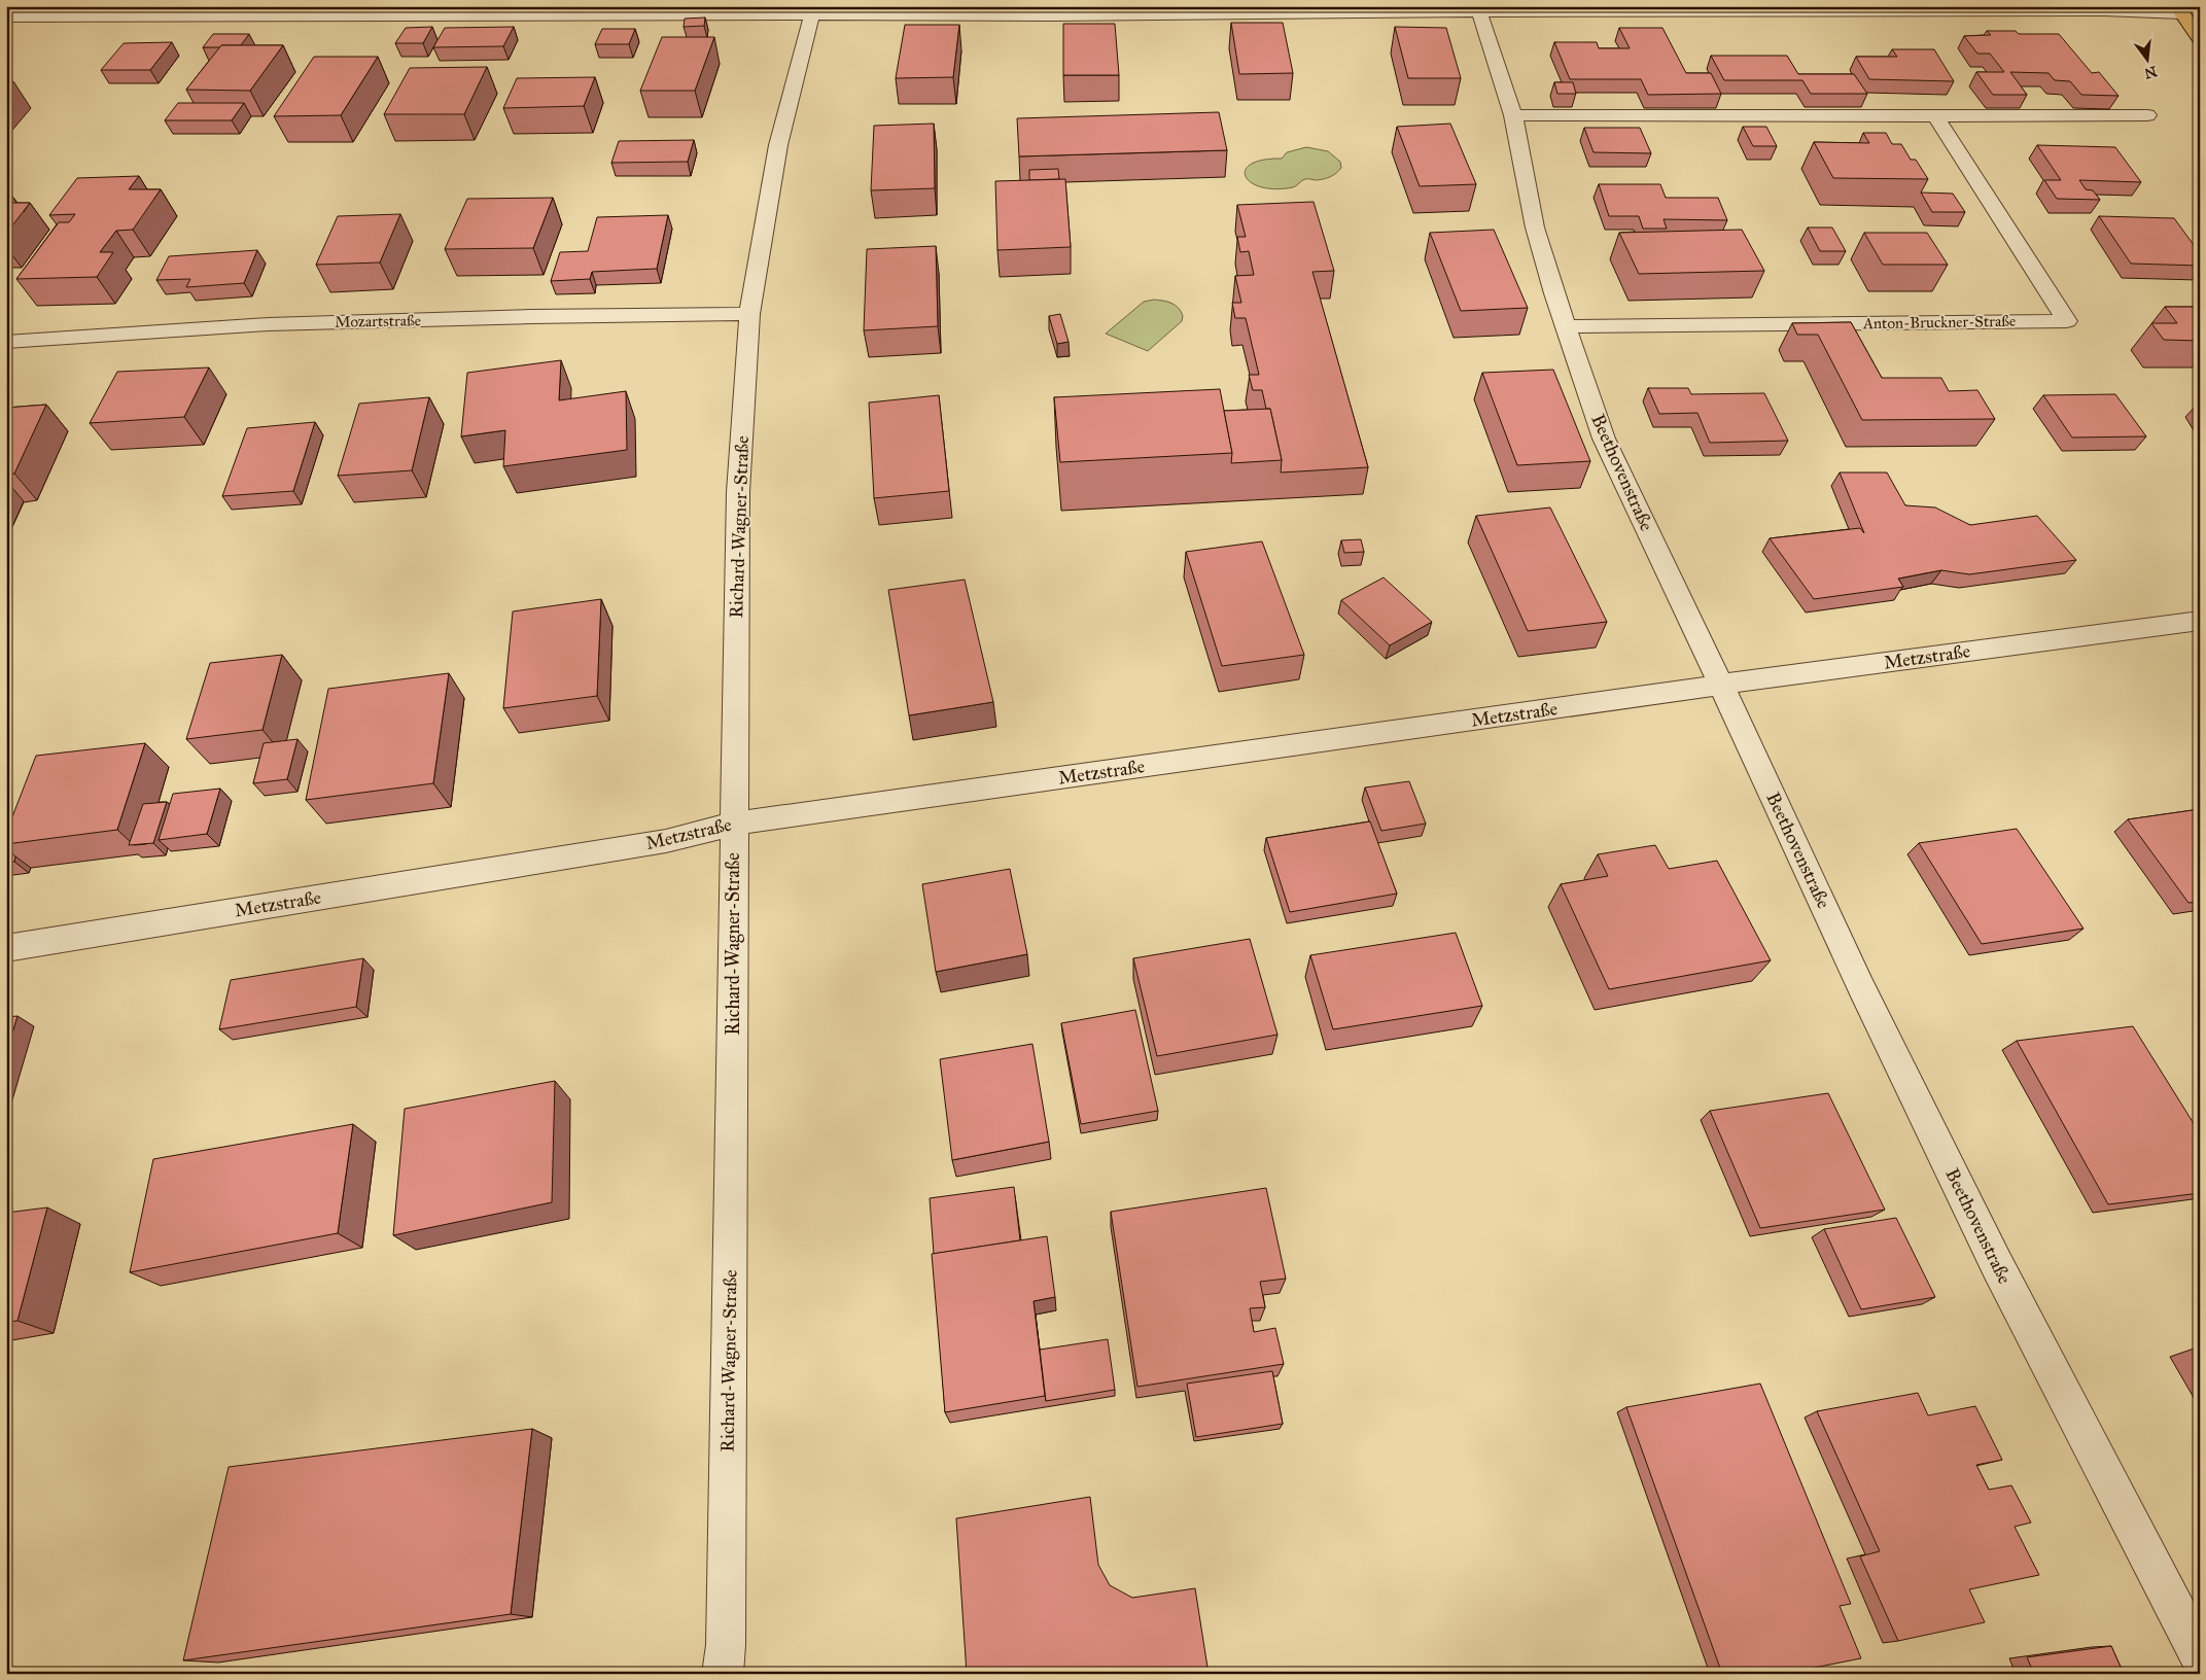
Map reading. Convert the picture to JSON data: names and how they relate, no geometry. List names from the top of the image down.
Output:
{
  "streets": {
    "street": [
      "Mozartstraße",
      "Anton-Bruckner-Straße",
      "Beethovenstraße",
      "Richard-Wagner-Straße",
      "Metzstraße"
    ]
  },
  "crossings": [
    ["Mozartstraße", "Richard-Wagner-Straße"],
    ["Anton-Bruckner-Straße", "Beethovenstraße"],
    ["Beethovenstraße", "Metzstraße"],
    ["Richard-Wagner-Straße", "Metzstraße"]
  ],
  "north": "bottom"
}
